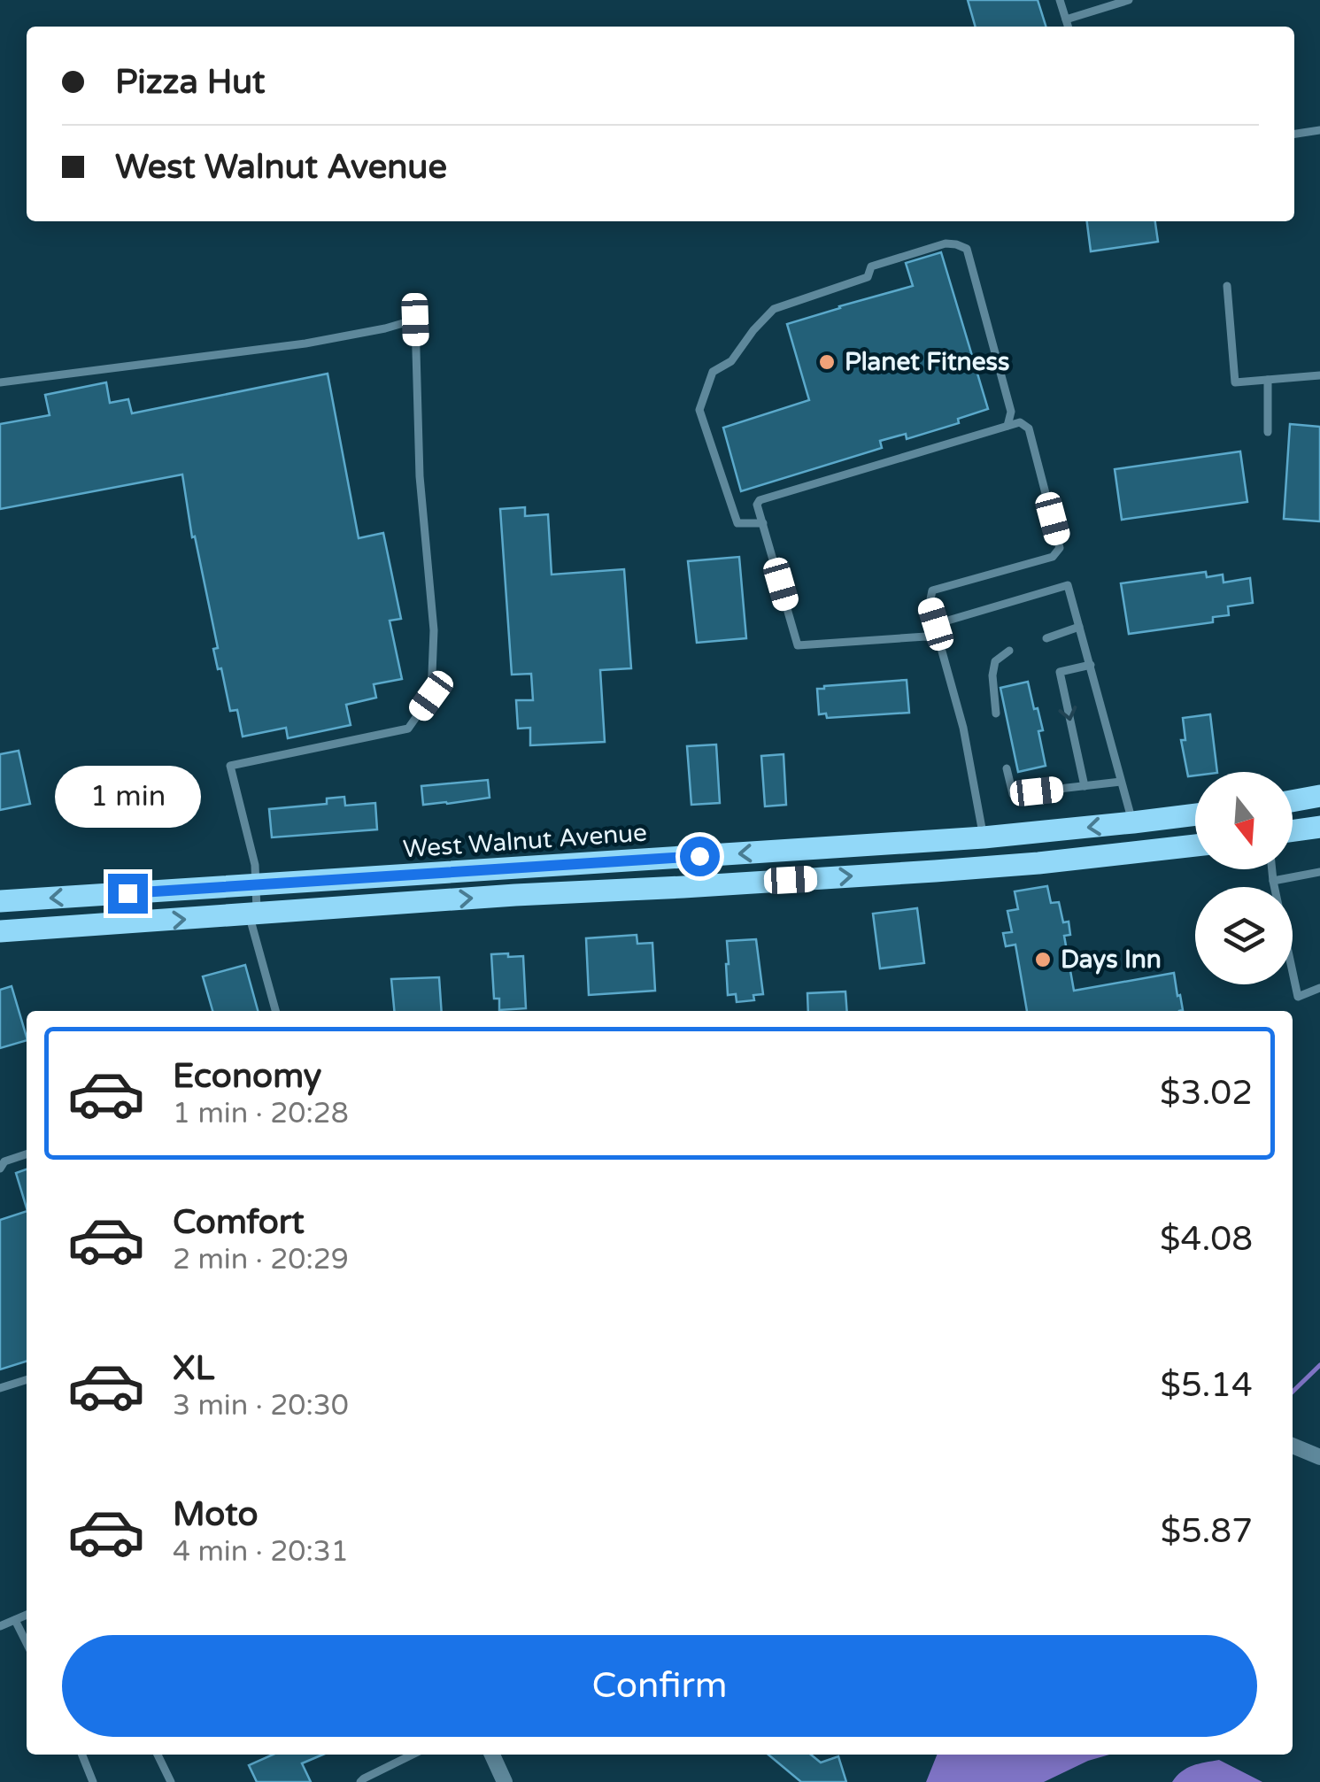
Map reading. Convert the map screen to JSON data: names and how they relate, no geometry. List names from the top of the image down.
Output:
{
  "streets": {
    "main road": ["West Walnut Avenue"]
  },
  "places": ["Planet Fitness", "Days Inn"],
  "north": "bottom",
  "page": {
    "banner": ["Pizza Hut", "West Walnut Avenue"],
    "bubble": "1 min",
    "list": [
      {
        "name": "Economy",
        "note": "1 min · 20:28",
        "value": "$3.02"
      },
      {
        "name": "Comfort",
        "note": "2 min · 20:29",
        "value": "$4.08"
      },
      {
        "name": "XL",
        "note": "3 min · 20:30",
        "value": "$5.14"
      },
      {
        "name": "Moto",
        "note": "4 min · 20:31",
        "value": "$5.87"
      }
    ],
    "buttons": "Confirm"
  }
}
